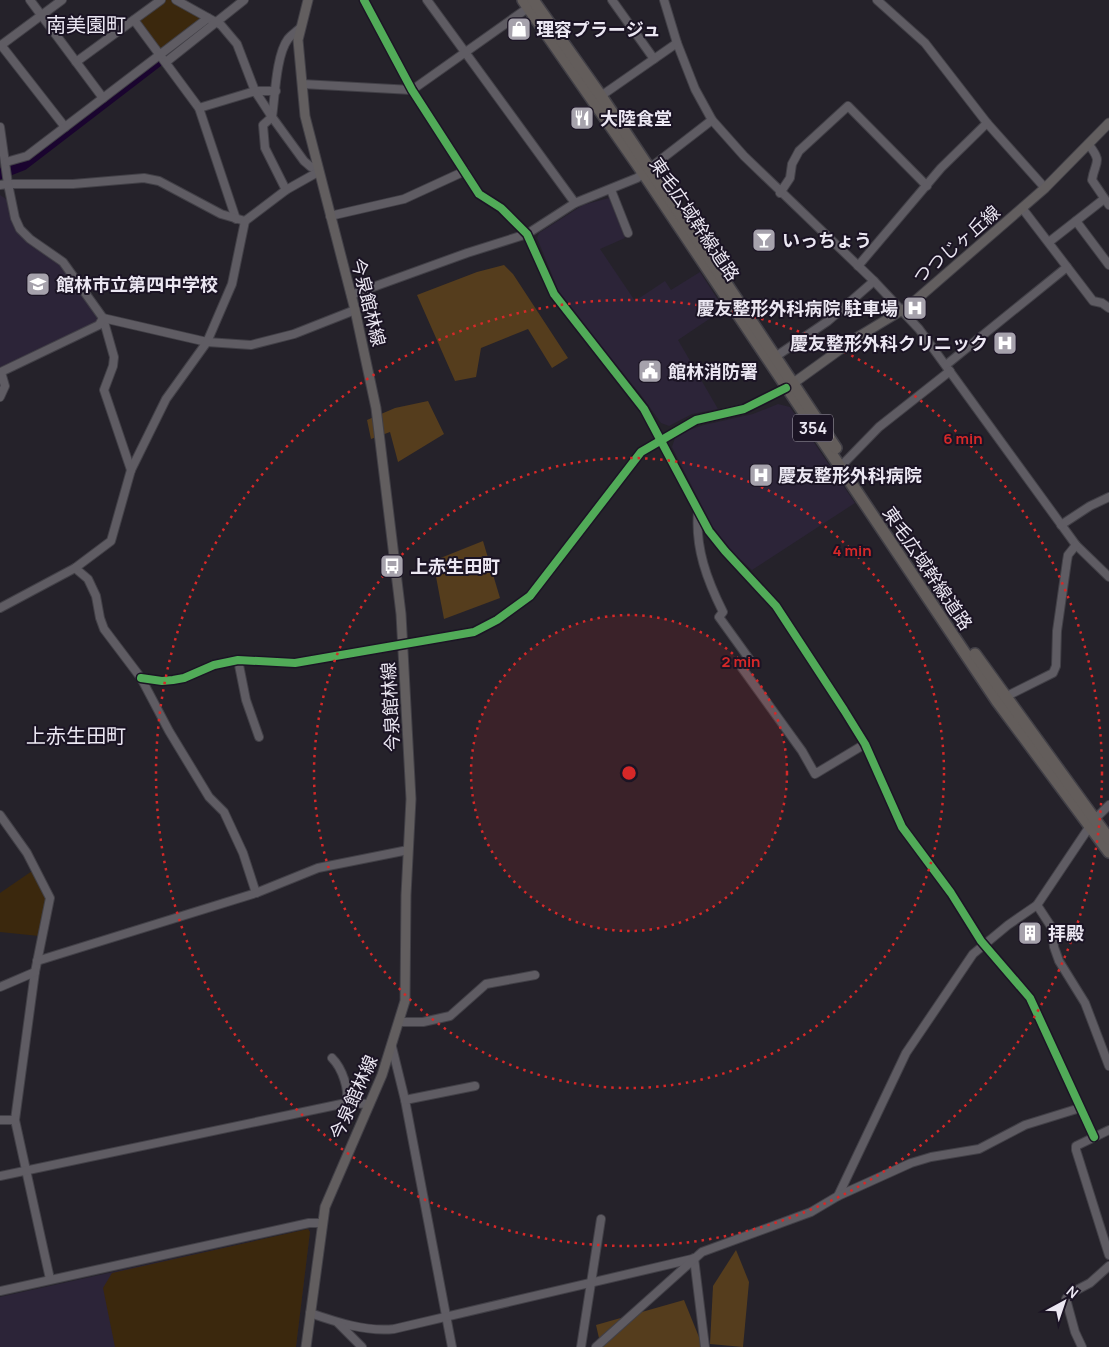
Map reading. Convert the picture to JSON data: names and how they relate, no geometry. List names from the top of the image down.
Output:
{
  "streets": {
    "highway": ["東毛広域幹線道路", "354"],
    "main road": ["つつじヶ丘線", "今泉館林線"]
  },
  "crossings": [
    ["東毛広域幹線道路", "つつじヶ丘線"]
  ],
  "districts": ["南美園町", "上赤生田町"],
  "places": {
    "shop": ["理容プラージュ"],
    "restaurant": ["大陸食堂"],
    "bar": ["いっちょう"],
    "school or university": ["館林市立第四中学校"],
    "hospital": ["慶友整形外科病院 駐車場", "慶友整形外科クリニック", "慶友整形外科病院"],
    "public building": ["館林消防署"],
    "bus stop": ["上赤生田町"],
    "building": ["拝殿"]
  },
  "north": "top right",
  "rings": ["6 min", "4 min", "2 min"]
}
